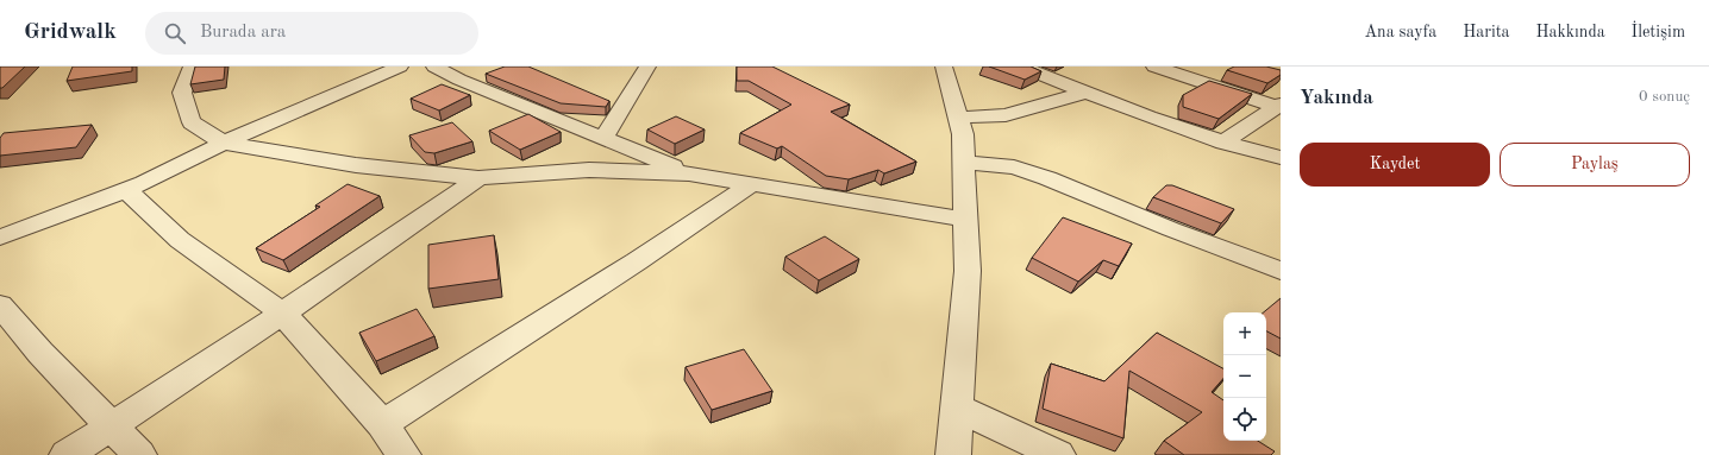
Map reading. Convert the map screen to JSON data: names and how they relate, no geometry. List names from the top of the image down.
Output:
{
  "page": {
    "header": "Gridwalk",
    "search": "Burada ara",
    "nav": [
      "Ana sayfa",
      "Harita",
      "Hakkında",
      "İletişim"
    ],
    "heading": ["Yakında", "0 sonuç"],
    "buttons": ["Kaydet", "Paylaş"],
    "map_buttons": ["+", "−"]
  }
}
